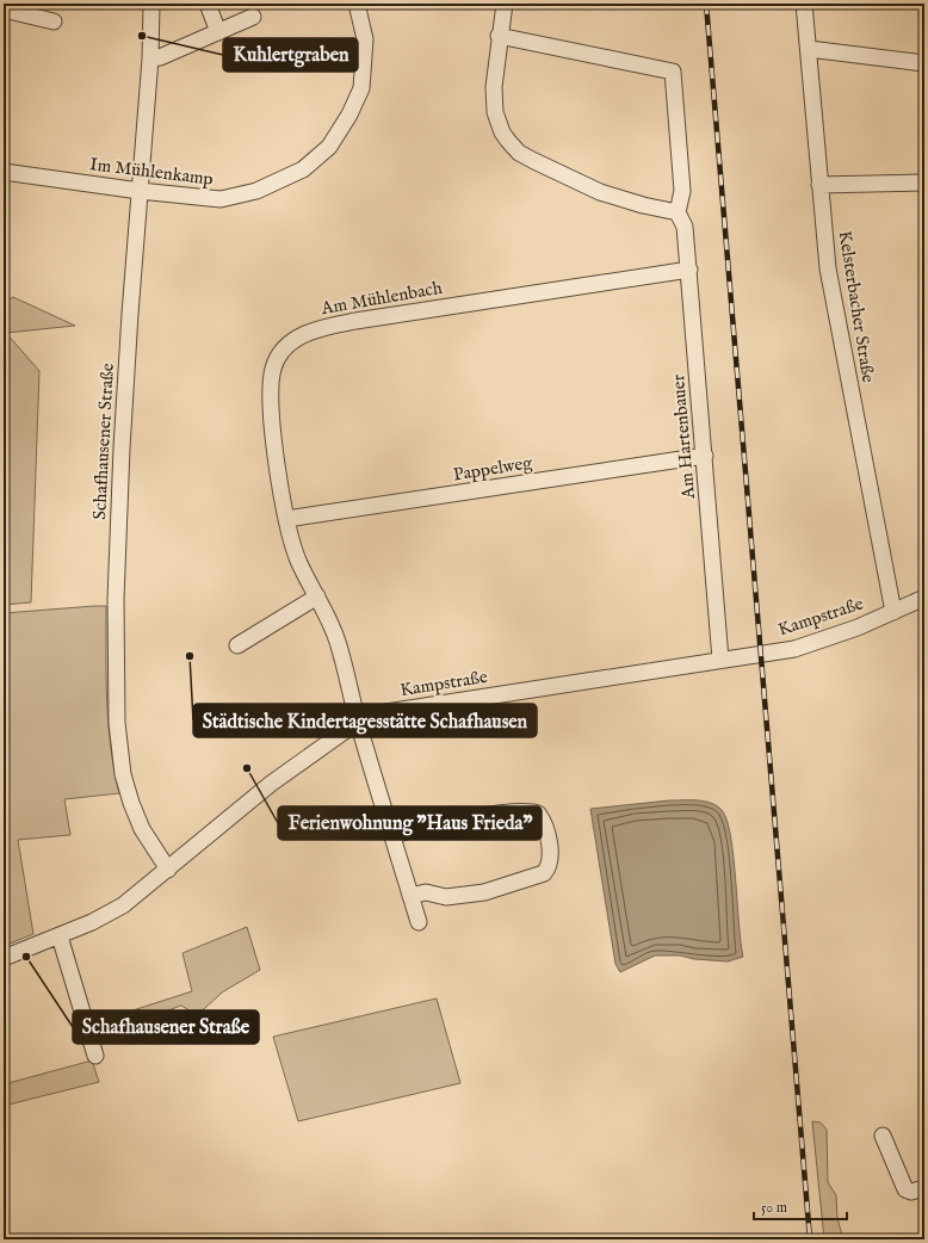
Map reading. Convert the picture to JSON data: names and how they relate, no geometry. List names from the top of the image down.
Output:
{
  "streets": {
    "street": [
      "Im Mühlenkamp",
      "Am Mühlenbach",
      "Kelsterbacher Straße",
      "Am Hartenbauer",
      "Schafhausener Straße",
      "Pappelweg",
      "Kampstraße"
    ]
  },
  "crossings": [
    ["Im Mühlenkamp", "Schafhausener Straße"],
    ["Am Mühlenbach", "Am Hartenbauer"],
    ["Am Mühlenbach", "Pappelweg"],
    ["Am Mühlenbach", "Kampstraße"],
    ["Kelsterbacher Straße", "Kampstraße"],
    ["Am Hartenbauer", "Pappelweg"],
    ["Am Hartenbauer", "Kampstraße"],
    ["Schafhausener Straße", "Kampstraße"]
  ],
  "places": [
    "Kuhlertgraben",
    "Städtische Kindertagesstätte Schafhausen",
    "Ferienwohnung \"Haus Frieda\"",
    "Schafhausener Straße"
  ],
  "scale_bar": "50 m"
}
